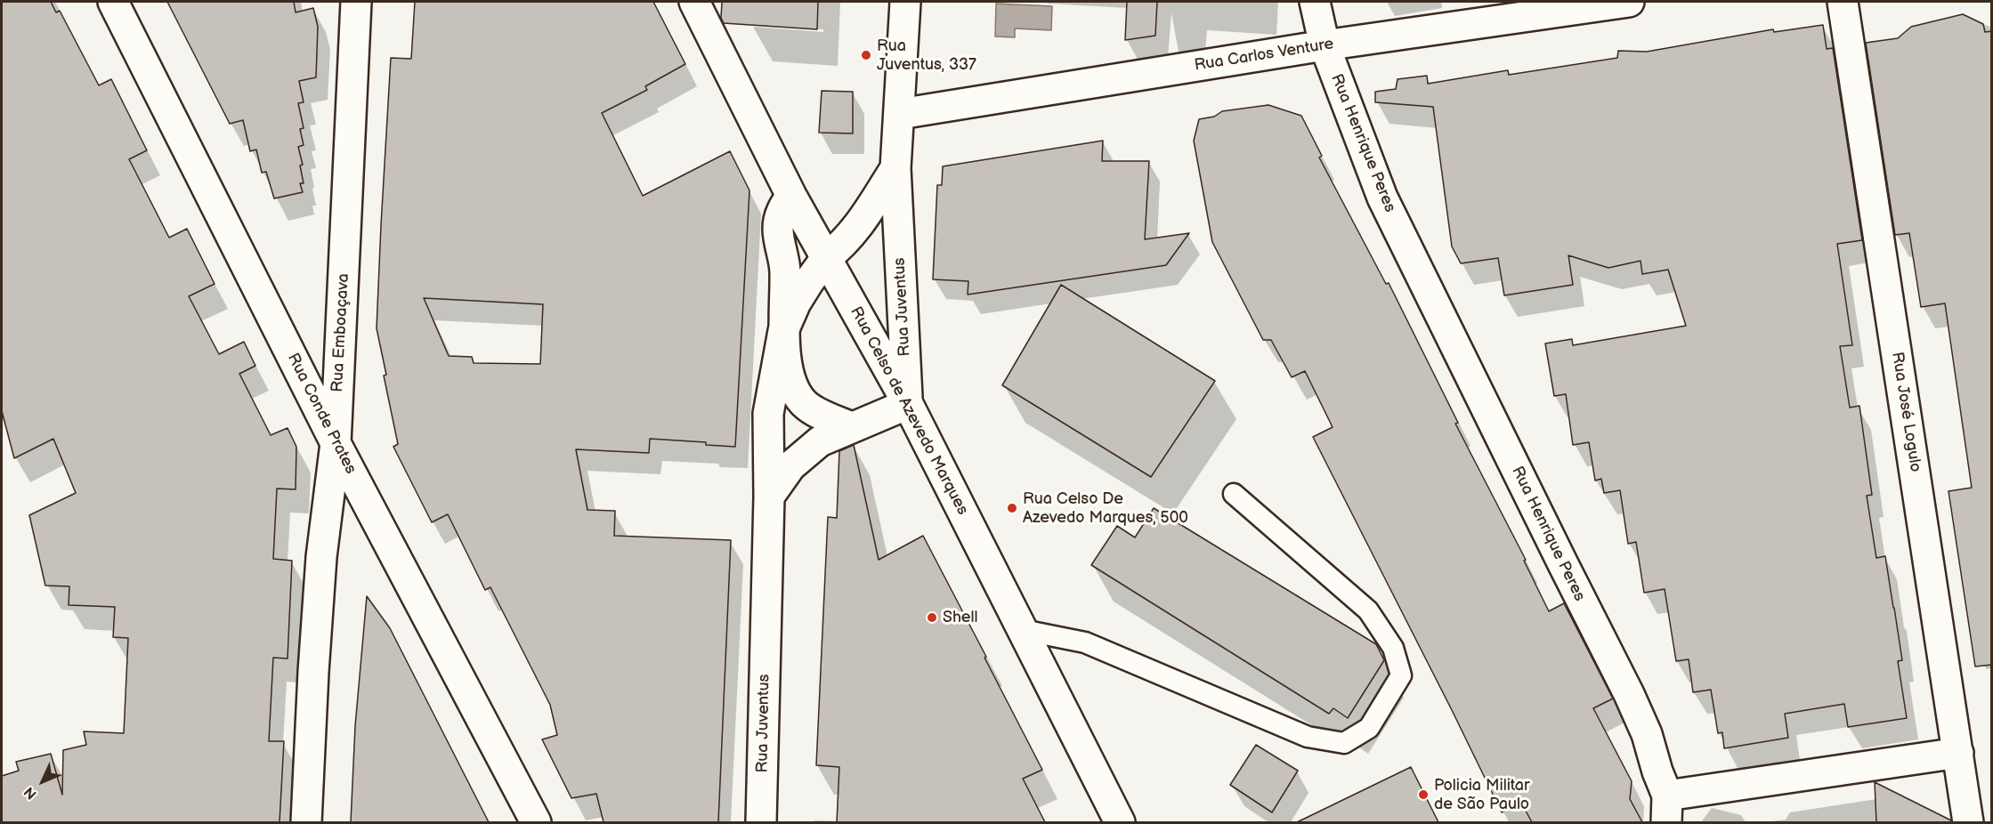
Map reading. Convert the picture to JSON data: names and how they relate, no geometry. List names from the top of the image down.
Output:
{
  "streets": {
    "street": [
      "Rua Carlos Venture",
      "Rua Henrique Peres",
      "Rua Juventus",
      "Rua Emboaçava",
      "Rua Celso de Azevedo Marques",
      "Rua José Logulo",
      "Rua Conde Prates"
    ]
  },
  "crossings": [
    ["Rua Carlos Venture", "Rua Henrique Peres"],
    ["Rua Carlos Venture", "Rua Juventus"],
    ["Rua Henrique Peres", "Rua José Logulo"],
    ["Rua Juventus", "Rua Celso de Azevedo Marques"],
    ["Rua Emboaçava", "Rua Conde Prates"]
  ],
  "places": [
    "Rua Juventus, 337",
    "Rua Celso De Azevedo Marques, 500",
    "Shell",
    "Policia Militar de São Paulo"
  ],
  "north": "bottom left"
}
